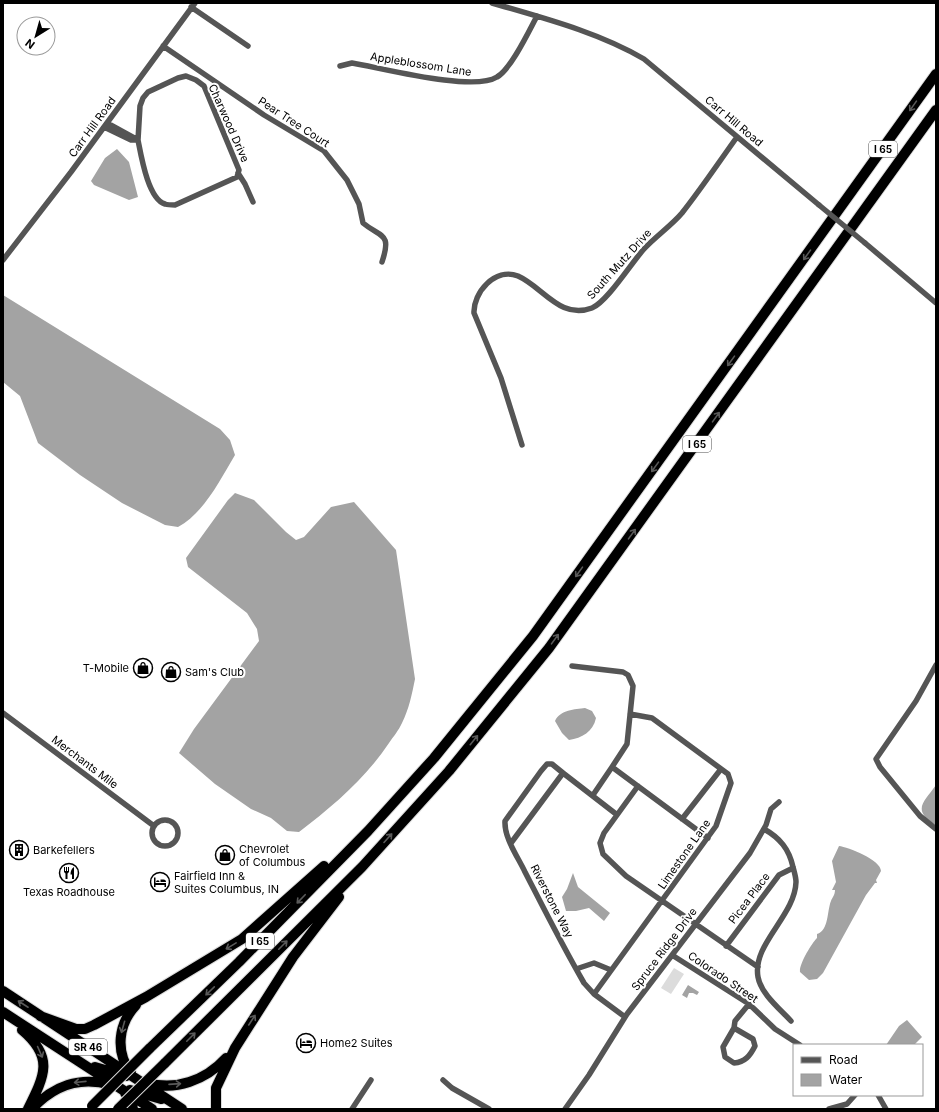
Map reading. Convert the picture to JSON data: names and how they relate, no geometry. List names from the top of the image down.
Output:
{
  "streets": {
    "highway": ["I 65", "SR 46"],
    "street": [
      "Appleblossom Lane",
      "Carr Hill Road",
      "Pear Tree Court",
      "Charwood Drive",
      "South Mutz Drive",
      "Merchants Mile",
      "Limestone Lane",
      "Picea Place",
      "Riverstone Way",
      "Spruce Ridge Drive",
      "Colorado Street"
    ]
  },
  "crossings": [
    ["Appleblossom Lane", "Carr Hill Road"],
    ["Carr Hill Road", "Pear Tree Court"],
    ["Carr Hill Road", "South Mutz Drive"],
    ["Limestone Lane", "Riverstone Way"],
    ["Riverstone Way", "Spruce Ridge Drive"],
    ["Spruce Ridge Drive", "Colorado Street"]
  ],
  "places": {
    "shop": ["T-Mobile", "Sam's Club", "Chevrolet of Columbus"],
    "building": ["Barkefellers"],
    "restaurant": ["Texas Roadhouse"],
    "hotel": ["Fairfield Inn & Suites Columbus, IN", "Home2 Suites"]
  },
  "legend": ["Road", "Water"],
  "north": "bottom left"
}
